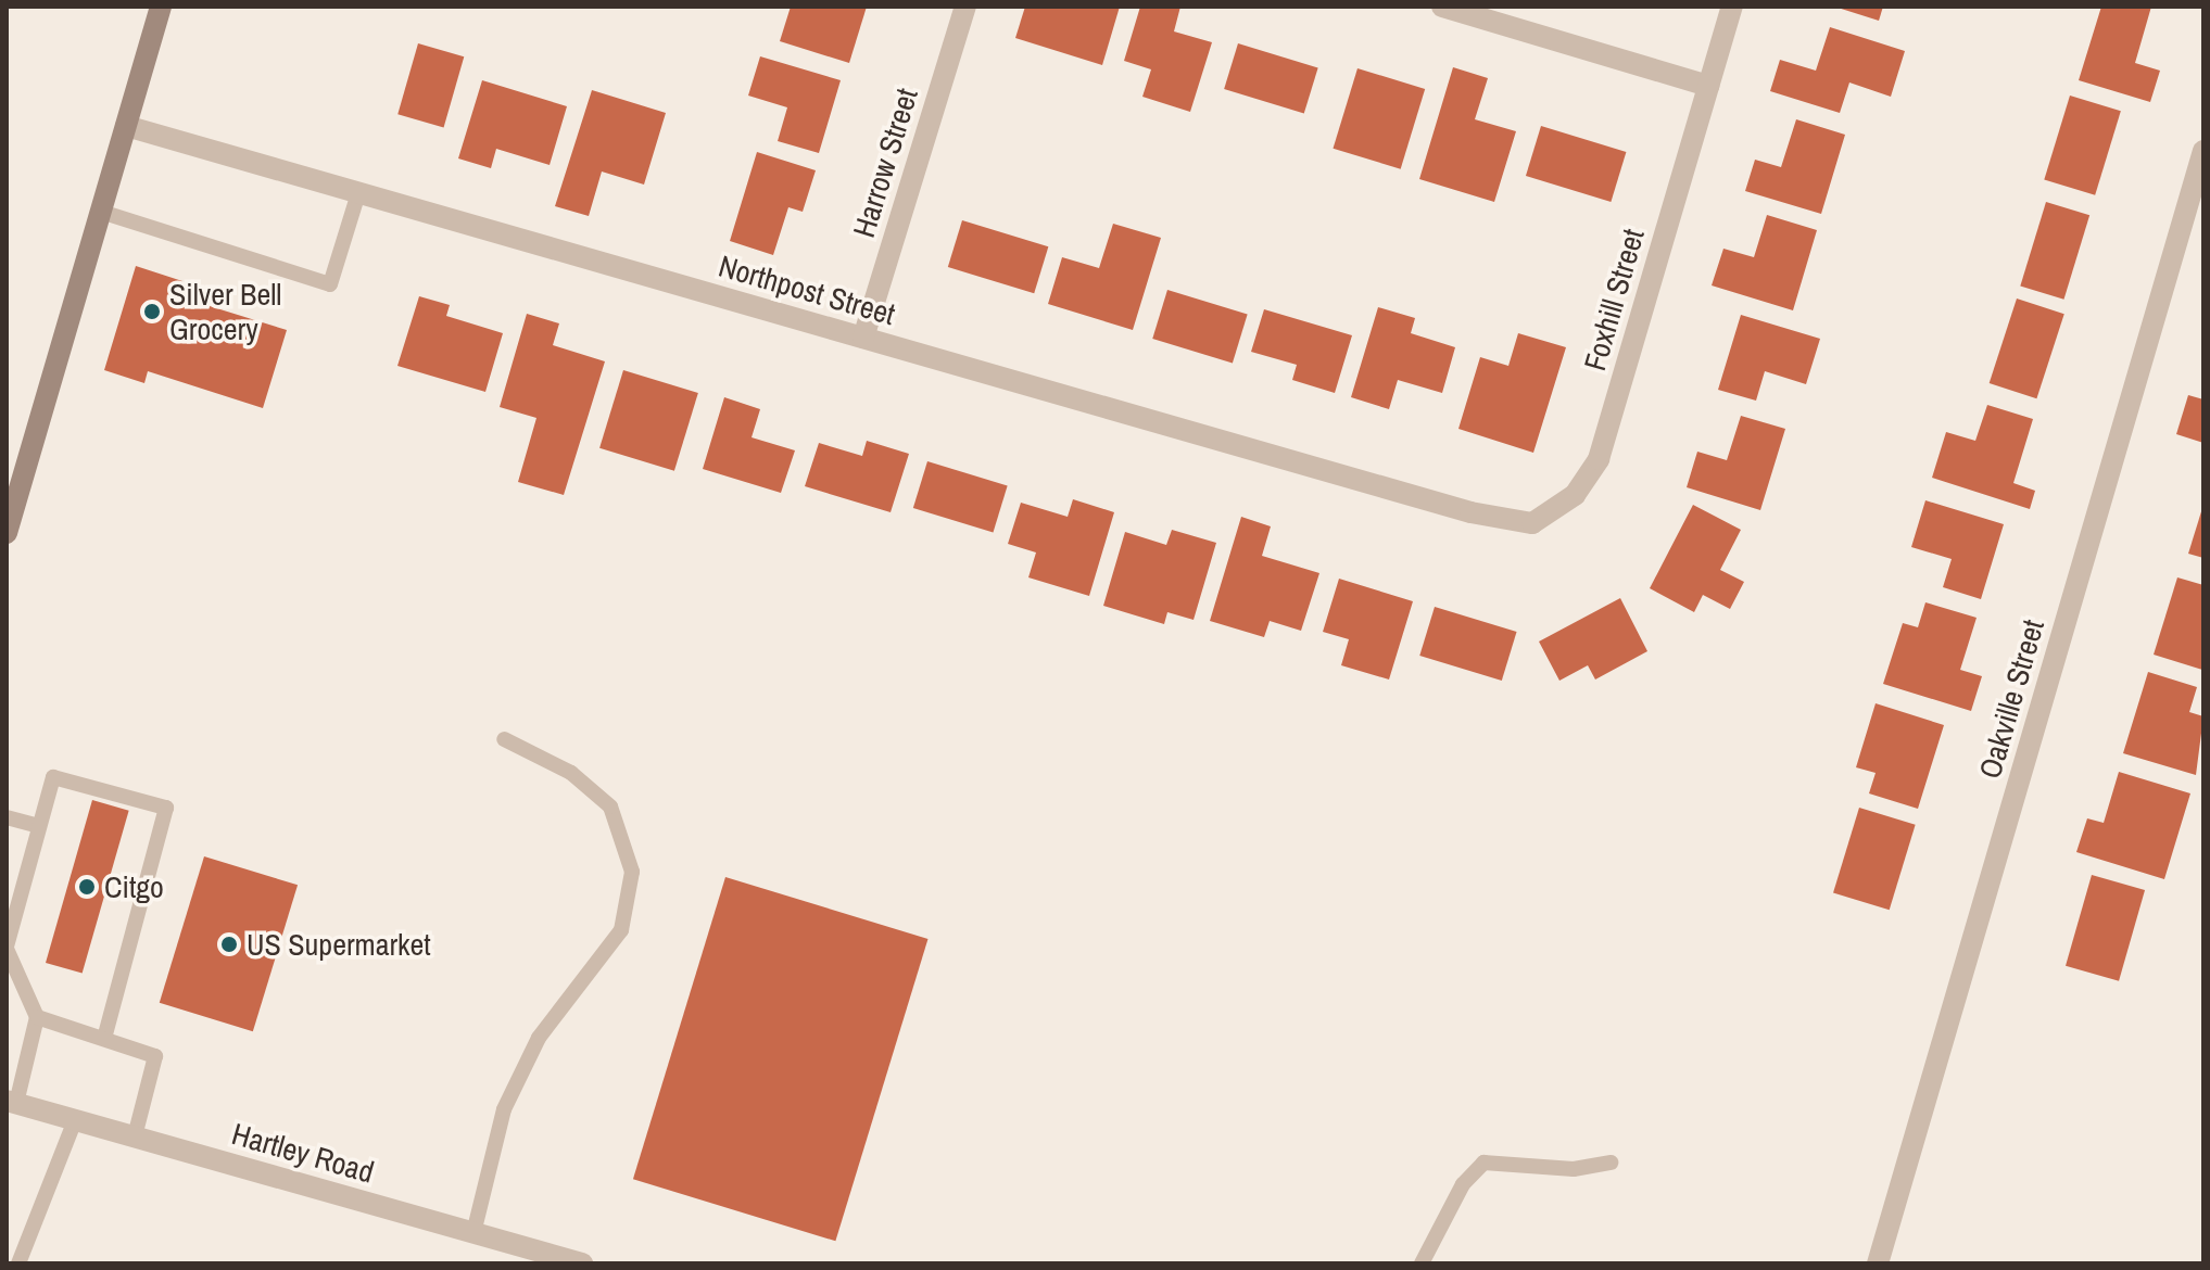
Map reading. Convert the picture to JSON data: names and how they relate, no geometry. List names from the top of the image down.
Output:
{
  "streets": {
    "street": [
      "Harrow Street",
      "Northpost Street",
      "Foxhill Street",
      "Oakville Street",
      "Hartley Road"
    ]
  },
  "crossings": [
    ["Harrow Street", "Northpost Street"],
    ["Northpost Street", "Foxhill Street"]
  ],
  "places": ["Silver Bell Grocery", "Citgo", "US Supermarket"]
}
